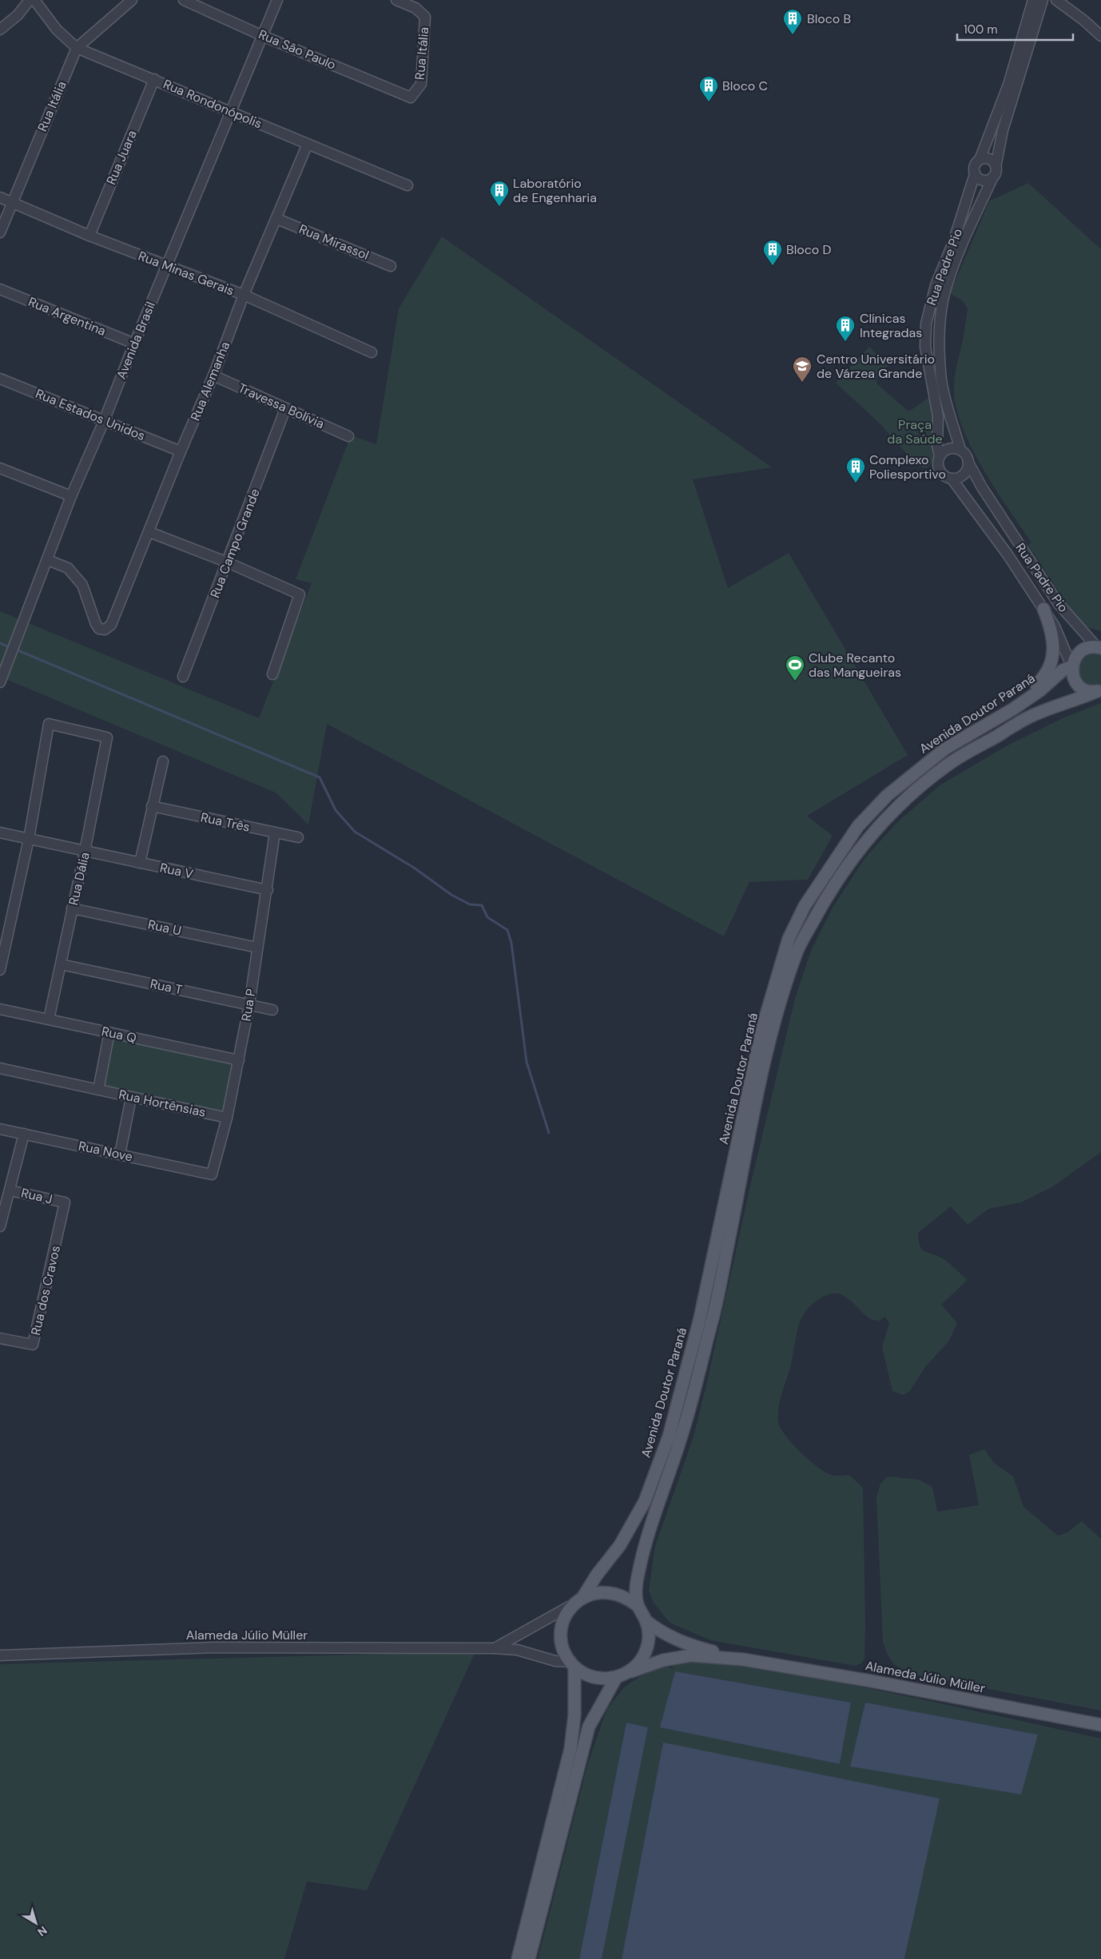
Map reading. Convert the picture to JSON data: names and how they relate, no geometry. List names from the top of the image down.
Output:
{
  "streets": {
    "main road": ["Avenida Doutor Paraná", "Alameda Júlio Müller"],
    "street": [
      "Rua São Paulo",
      "Rua Itália",
      "Rua Rondonópolis",
      "Rua Juara",
      "Rua Mirassol",
      "Rua Padre Pio",
      "Rua Minas Gerais",
      "Rua Argentina",
      "Avenida Brasil",
      "Rua Alemanha",
      "Travessa Bolívia",
      "Rua Estados Unidos",
      "Rua Campo Grande",
      "Rua Três",
      "Rua V",
      "Rua Dália",
      "Rua U",
      "Rua T",
      "Rua P",
      "Rua Q",
      "Rua Hortênsias",
      "Rua Nove",
      "Rua J",
      "Rua dos Cravos"
    ]
  },
  "crossings": [
    ["Rua São Paulo", "Rua Itália"],
    ["Rua São Paulo", "Avenida Brasil"],
    ["Rua Itália", "Rua Rondonópolis"],
    ["Rua Itália", "Rua Minas Gerais"],
    ["Rua Rondonópolis", "Rua Juara"],
    ["Rua Rondonópolis", "Avenida Brasil"],
    ["Rua Rondonópolis", "Rua Alemanha"],
    ["Rua Juara", "Rua Minas Gerais"],
    ["Rua Mirassol", "Rua Alemanha"],
    ["Rua Padre Pio", "Avenida Doutor Paraná"],
    ["Rua Minas Gerais", "Avenida Brasil"],
    ["Rua Minas Gerais", "Rua Alemanha"],
    ["Rua Argentina", "Avenida Brasil"],
    ["Avenida Brasil", "Rua Alemanha"],
    ["Avenida Brasil", "Rua Estados Unidos"],
    ["Rua Alemanha", "Travessa Bolívia"],
    ["Rua Alemanha", "Rua Estados Unidos"],
    ["Travessa Bolívia", "Rua Campo Grande"],
    ["Avenida Doutor Paraná", "Alameda Júlio Müller"],
    ["Rua Três", "Rua P"],
    ["Rua V", "Rua Dália"],
    ["Rua V", "Rua P"],
    ["Rua Dália", "Rua U"],
    ["Rua Dália", "Rua T"],
    ["Rua Dália", "Rua Q"],
    ["Rua U", "Rua P"],
    ["Rua T", "Rua P"],
    ["Rua P", "Rua Q"],
    ["Rua P", "Rua Hortênsias"],
    ["Rua P", "Rua Nove"],
    ["Rua J", "Rua dos Cravos"]
  ],
  "parks": ["Praça da Saúde"],
  "places": {
    "building": [
      "Bloco B",
      "Bloco C",
      "Laboratório de Engenharia",
      "Bloco D",
      "Clínicas Integradas",
      "Complexo Poliesportivo"
    ],
    "school or university": ["Centro Universitário de Várzea Grande"],
    "sports": ["Clube Recanto das Mangueiras"]
  },
  "scale_bar": "100 m",
  "north": "bottom right"
}
